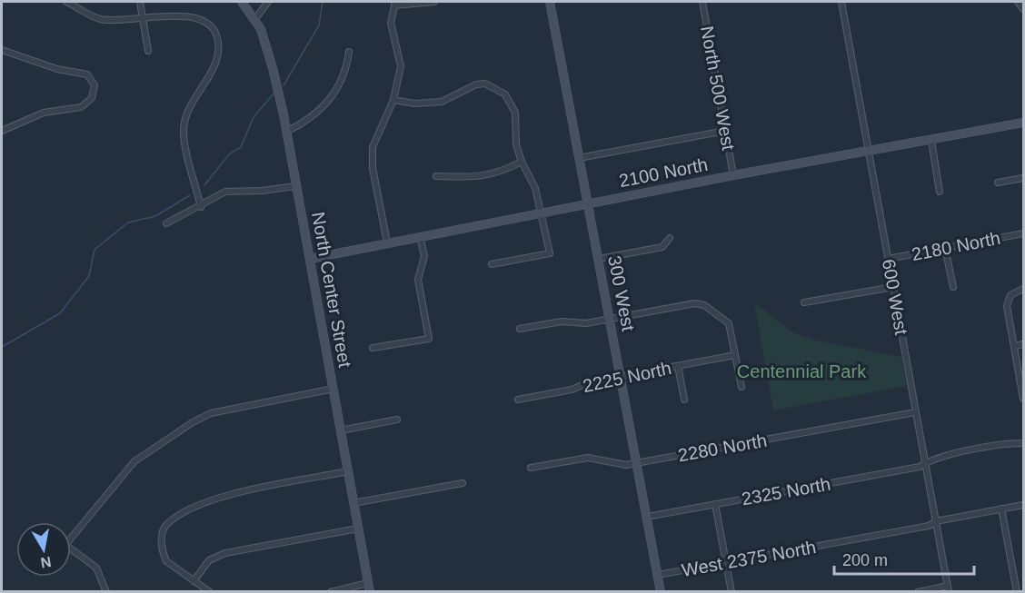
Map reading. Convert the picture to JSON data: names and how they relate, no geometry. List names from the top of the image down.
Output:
{
  "streets": {
    "street": [
      "North 500 West",
      "2100 North",
      "2180 North",
      "North Center Street",
      "300 West",
      "600 West",
      "2225 North",
      "2280 North",
      "2325 North",
      "West 2375 North"
    ]
  },
  "crossings": [
    ["North 500 West", "2100 North"],
    ["2100 North", "North Center Street"],
    ["2100 North", "300 West"],
    ["2100 North", "600 West"],
    ["2180 North", "600 West"],
    ["300 West", "2225 North"],
    ["300 West", "2280 North"],
    ["300 West", "2325 North"],
    ["300 West", "West 2375 North"],
    ["600 West", "2280 North"],
    ["600 West", "2325 North"],
    ["600 West", "West 2375 North"]
  ],
  "parks": ["Centennial Park"],
  "scale_bar": "200 m",
  "north": "bottom"
}
